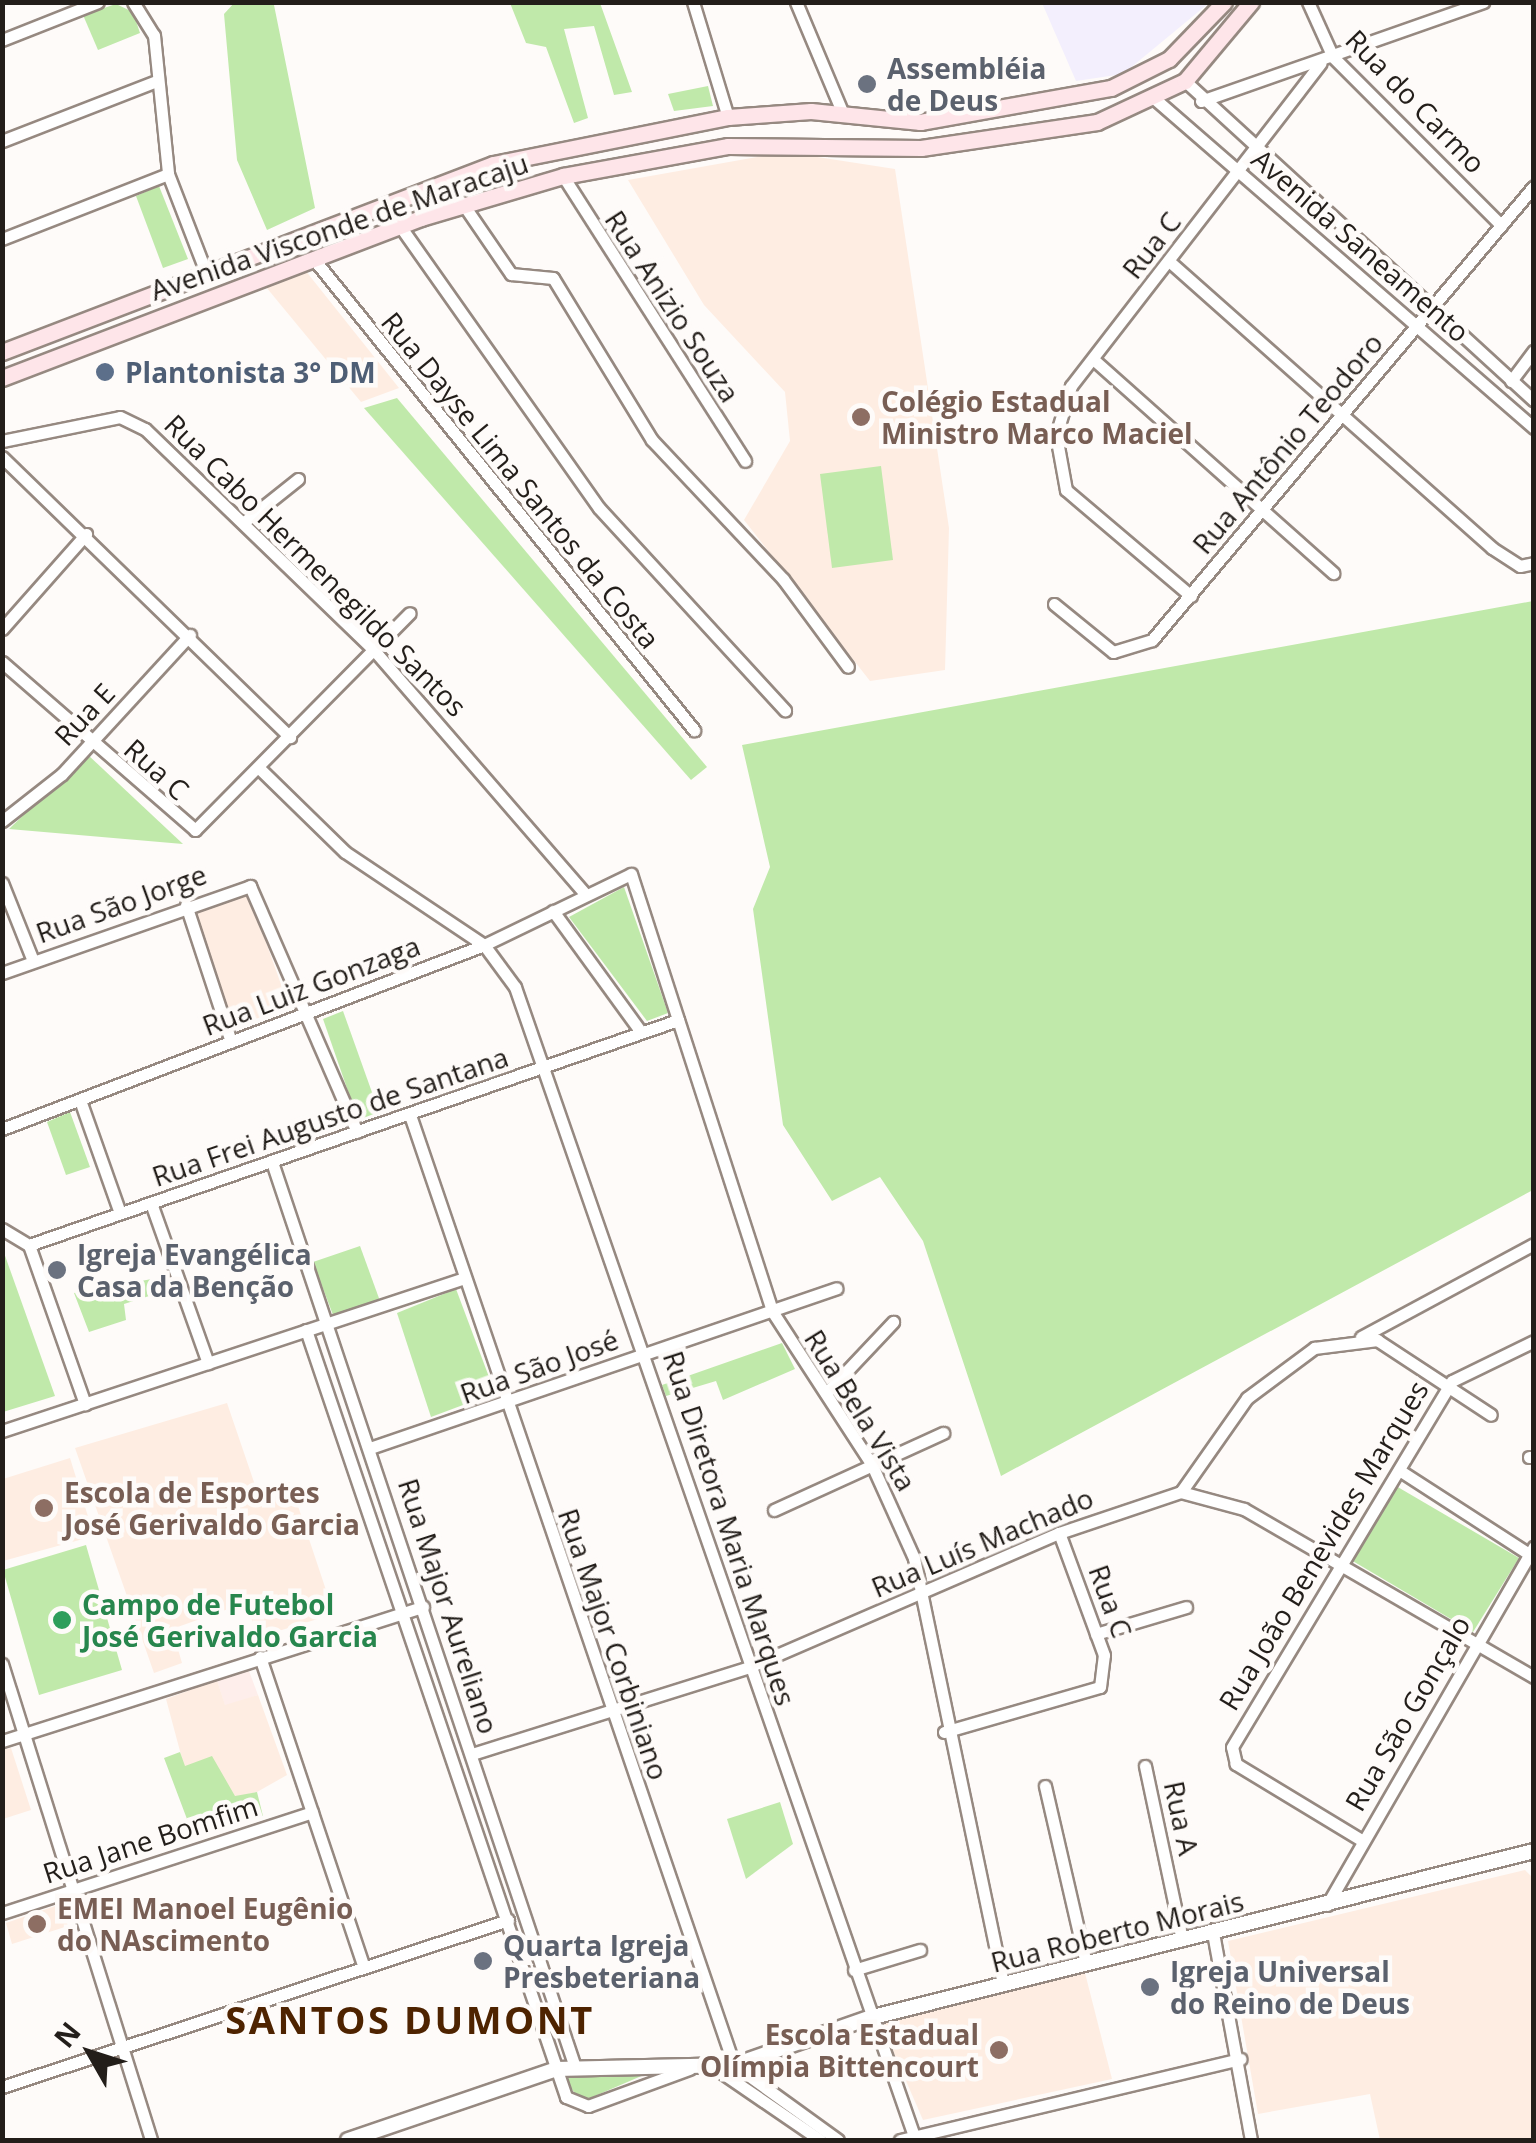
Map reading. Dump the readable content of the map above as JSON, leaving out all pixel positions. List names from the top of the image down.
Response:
{
  "streets": {
    "main road": ["Avenida Visconde de Maracaju"],
    "street": [
      "Rua do Carmo",
      "Rua C",
      "Avenida Saneamento",
      "Rua Anizio Souza",
      "Rua Antônio Teodoro",
      "Rua Dayse Lima Santos da Costa",
      "Rua Cabo Hermenegildo Santos",
      "Rua E",
      "Rua São Jorge",
      "Rua Luiz Gonzaga",
      "Rua Frei Augusto de Santana",
      "Rua São José",
      "Rua Bela Vista",
      "Rua Diretora Maria Marques",
      "Rua Luís Machado",
      "Rua João Benevides Marques",
      "Rua Major Aureliano",
      "Rua Major Corbiniano",
      "Rua São Gonçalo",
      "Rua A",
      "Rua Jane Bomfim",
      "Rua Roberto Morais"
    ]
  },
  "crossings": [
    ["Rua do Carmo", "Rua C"],
    ["Rua do Carmo", "Rua Antônio Teodoro"],
    ["Avenida Visconde de Maracaju", "Avenida Saneamento"],
    ["Avenida Visconde de Maracaju", "Rua Anizio Souza"],
    ["Avenida Visconde de Maracaju", "Rua Dayse Lima Santos da Costa"],
    ["Rua C", "Avenida Saneamento"],
    ["Rua C", "Rua Antônio Teodoro"],
    ["Rua C", "Rua E"],
    ["Rua C", "Rua Bela Vista"],
    ["Rua C", "Rua Diretora Maria Marques"],
    ["Rua C", "Rua Luís Machado"],
    ["Avenida Saneamento", "Rua Antônio Teodoro"],
    ["Rua Cabo Hermenegildo Santos", "Rua Luiz Gonzaga"],
    ["Rua São Jorge", "Rua Luiz Gonzaga"],
    ["Rua Luiz Gonzaga", "Rua Bela Vista"],
    ["Rua Luiz Gonzaga", "Rua Diretora Maria Marques"],
    ["Rua Frei Augusto de Santana", "Rua Bela Vista"],
    ["Rua Frei Augusto de Santana", "Rua Diretora Maria Marques"],
    ["Rua Frei Augusto de Santana", "Rua Major Aureliano"],
    ["Rua Frei Augusto de Santana", "Rua Major Corbiniano"],
    ["Rua São José", "Rua Bela Vista"],
    ["Rua São José", "Rua Diretora Maria Marques"],
    ["Rua São José", "Rua Major Aureliano"],
    ["Rua São José", "Rua Major Corbiniano"],
    ["Rua Bela Vista", "Rua Luís Machado"],
    ["Rua Bela Vista", "Rua Roberto Morais"],
    ["Rua Diretora Maria Marques", "Rua Luís Machado"],
    ["Rua Diretora Maria Marques", "Rua Roberto Morais"],
    ["Rua Luís Machado", "Rua Major Aureliano"],
    ["Rua Luís Machado", "Rua Major Corbiniano"],
    ["Rua João Benevides Marques", "Rua São Gonçalo"],
    ["Rua Major Aureliano", "Rua Roberto Morais"],
    ["Rua Major Corbiniano", "Rua Roberto Morais"],
    ["Rua São Gonçalo", "Rua Roberto Morais"],
    ["Rua A", "Rua Roberto Morais"]
  ],
  "districts": ["SANTOS DUMONT"],
  "places": [
    "Assembléia de Deus",
    "Plantonista 3° DM",
    "Colégio Estadual Ministro Marco Maciel",
    "Igreja Evangélica Casa da Benção",
    "Escola de Esportes José Gerivaldo Garcia",
    "Campo de Futebol José Gerivaldo Garcia",
    "EMEI Manoel Eugênio do NAscimento",
    "Quarta Igreja Presbeteriana",
    "Igreja Universal do Reino de Deus",
    "Escola Estadual Olímpia Bittencourt"
  ],
  "north": "top left"
}
